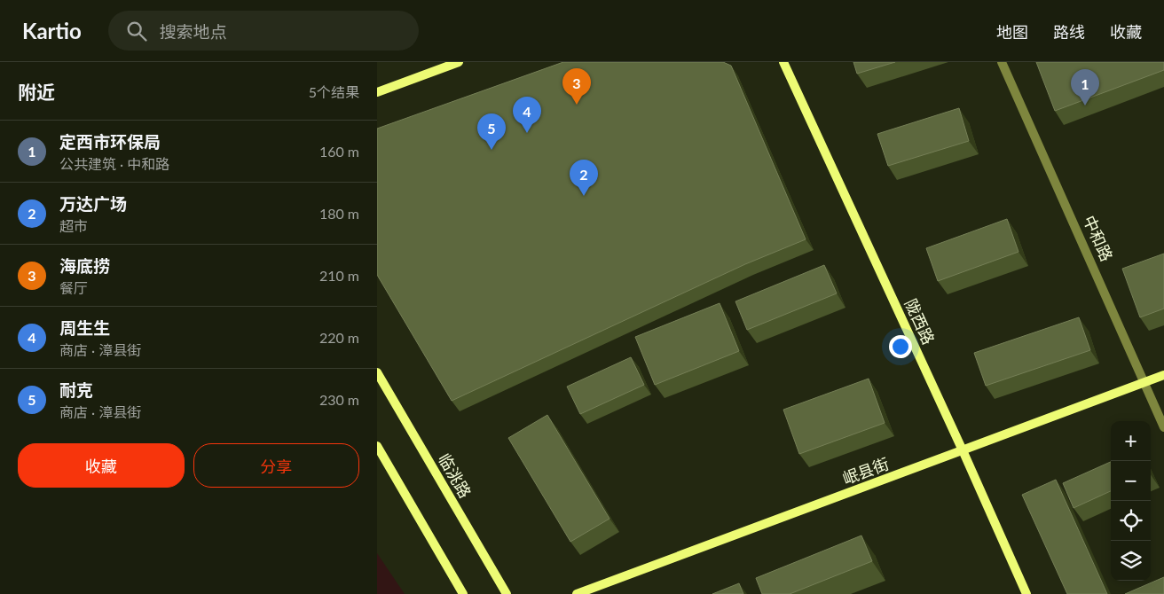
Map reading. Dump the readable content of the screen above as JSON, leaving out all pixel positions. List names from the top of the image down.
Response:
{
  "streets": {
    "street": [
      "中和路",
      "陇西路",
      "岷县街",
      "临洮路"
    ]
  },
  "crossings": [
    ["中和路", "岷县街"],
    ["陇西路", "岷县街"]
  ],
  "page": {
    "header": "Kartio",
    "search": "搜索地点",
    "nav": ["地图", "路线", "收藏"],
    "heading": ["附近", "5个结果"],
    "pins": [
      "3",
      "1",
      "4",
      "5",
      "2"
    ],
    "list": [
      {
        "mark": "1",
        "name": "定西市环保局",
        "note": "公共建筑 · 中和路",
        "value": "160 m"
      },
      {
        "mark": "2",
        "name": "万达广场",
        "note": "超市",
        "value": "180 m"
      },
      {
        "mark": "3",
        "name": "海底捞",
        "note": "餐厅",
        "value": "210 m"
      },
      {
        "mark": "4",
        "name": "周生生",
        "note": "商店 · 漳县街",
        "value": "220 m"
      },
      {
        "mark": "5",
        "name": "耐克",
        "note": "商店 · 漳县街",
        "value": "230 m"
      }
    ],
    "map_buttons": ["+", "−"],
    "buttons": ["收藏", "分享"]
  }
}
